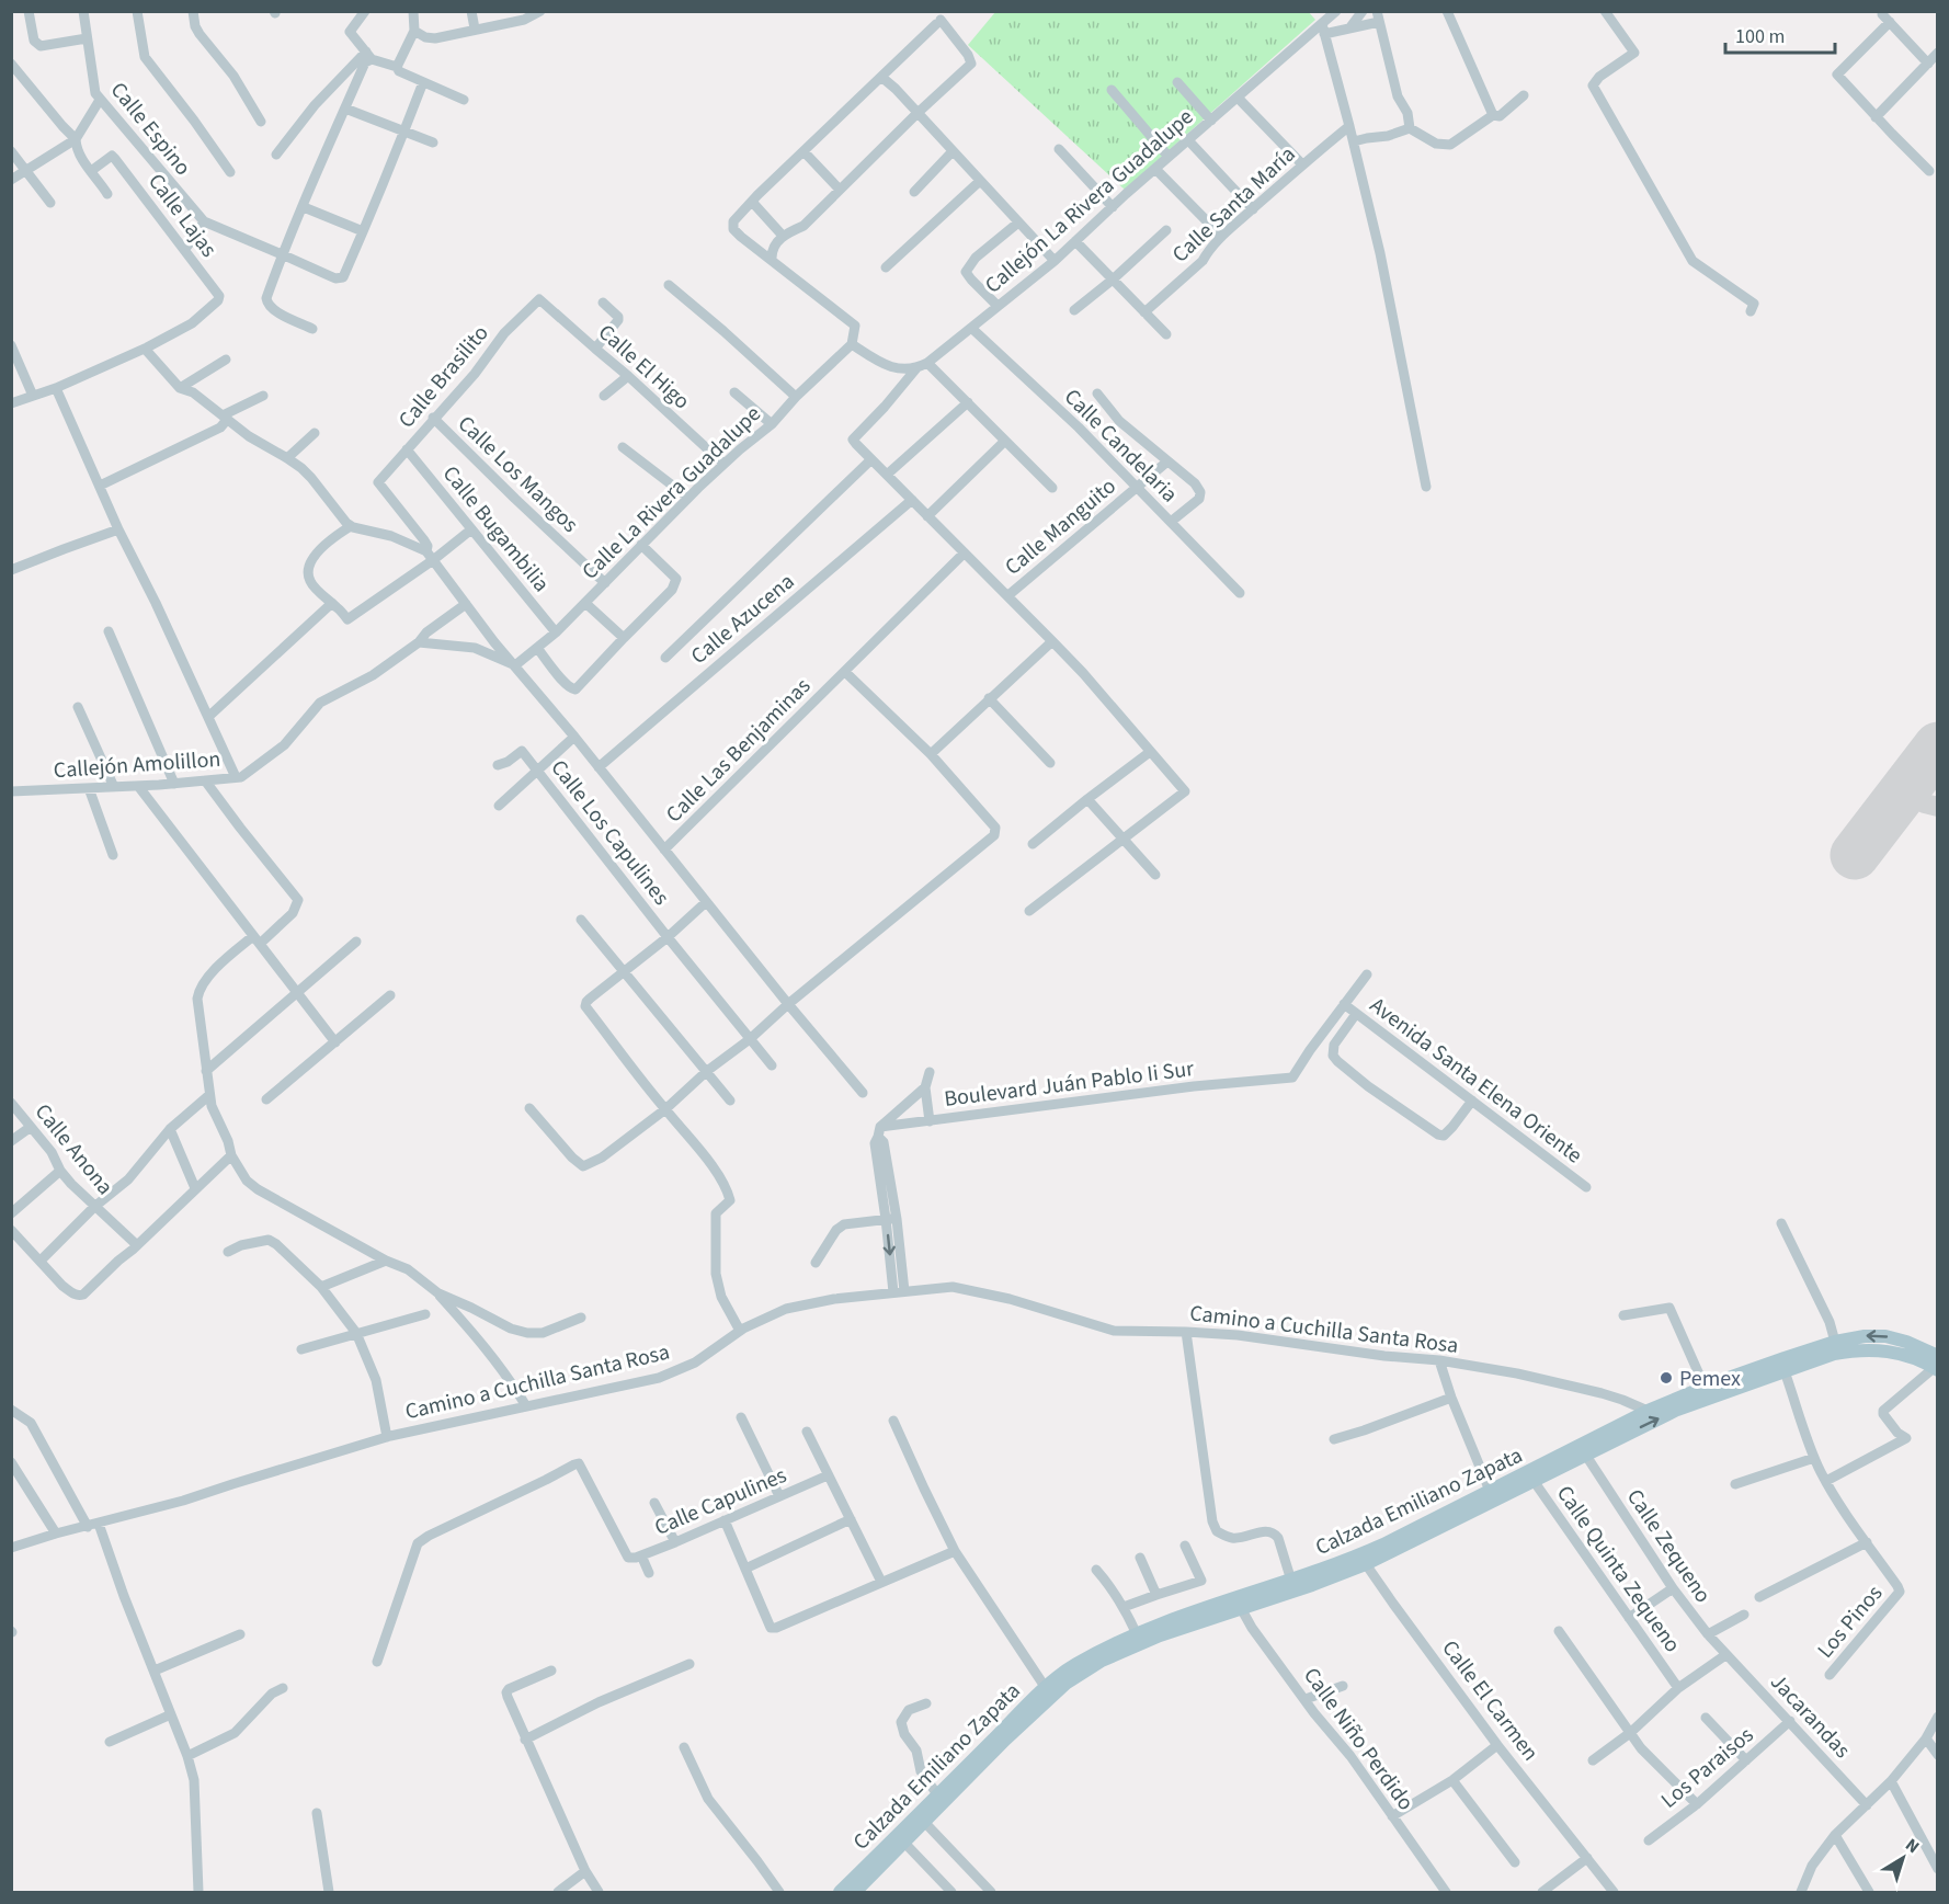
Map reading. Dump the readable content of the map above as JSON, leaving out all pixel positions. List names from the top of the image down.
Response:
{
  "streets": {
    "main road": ["Calzada Emiliano Zapata"],
    "street": [
      "Calle Espino",
      "Callejón La Rivera Guadalupe",
      "Calle Santa María",
      "Calle Lajas",
      "Calle El Higo",
      "Calle Brasilito",
      "Calle Candelaria",
      "Calle Los Mangos",
      "Calle La Rivera Guadalupe",
      "Calle Manguito",
      "Calle Bugambilia",
      "Calle Azucena",
      "Calle Las Benjaminas",
      "Callejón Amolillon",
      "Calle Los Capulines",
      "Avenida Santa Elena Oriente",
      "Boulevard Juán Pablo Ii Sur",
      "Calle Anona",
      "Camino a Cuchilla Santa Rosa",
      "Calle Capulines",
      "Calle Zequeno",
      "Calle Quinta Zequeno",
      "Los Pinos",
      "Calle El Carmen",
      "Jacarandas",
      "Calle Niño Perdido",
      "Los Paraisos"
    ]
  },
  "crossings": [
    ["Callejón La Rivera Guadalupe", "Calle Candelaria"],
    ["Calle El Higo", "Calle Brasilito"],
    ["Calle El Higo", "Calle La Rivera Guadalupe"],
    ["Calle Brasilito", "Calle Los Mangos"],
    ["Calle Brasilito", "Calle Bugambilia"],
    ["Calle Candelaria", "Calle Manguito"],
    ["Calle Los Mangos", "Calle La Rivera Guadalupe"],
    ["Calle La Rivera Guadalupe", "Calle Bugambilia"],
    ["Avenida Santa Elena Oriente", "Boulevard Juán Pablo Ii Sur"],
    ["Camino a Cuchilla Santa Rosa", "Calzada Emiliano Zapata"],
    ["Calzada Emiliano Zapata", "Calle Zequeno"],
    ["Calzada Emiliano Zapata", "Calle Quinta Zequeno"],
    ["Calzada Emiliano Zapata", "Calle El Carmen"],
    ["Calzada Emiliano Zapata", "Calle Niño Perdido"],
    ["Calle Zequeno", "Jacarandas"],
    ["Jacarandas", "Los Paraisos"]
  ],
  "places": ["Pemex"],
  "scale_bar": "100 m",
  "north": "top right"
}
